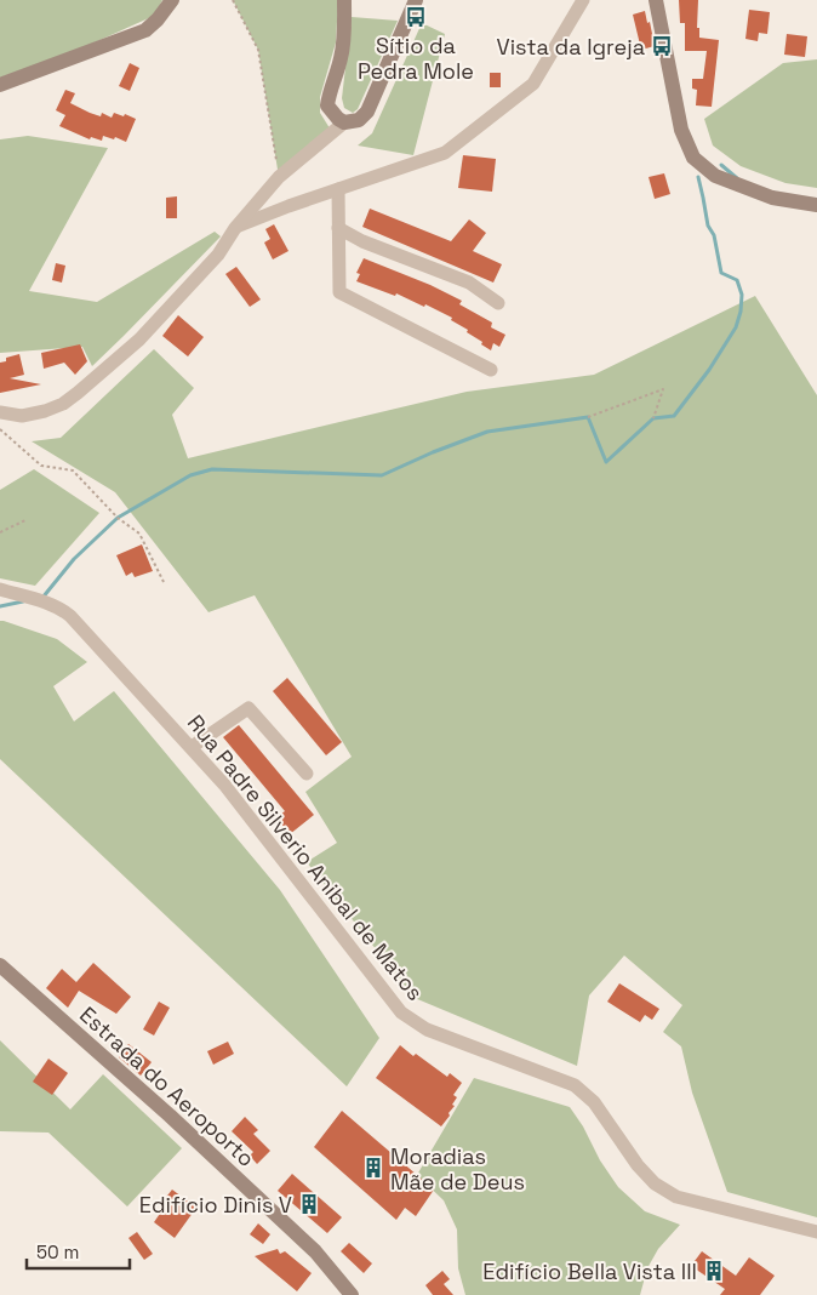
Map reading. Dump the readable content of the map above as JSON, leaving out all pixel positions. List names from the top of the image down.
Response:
{
  "streets": {
    "main road": ["Estrada do Aeroporto"],
    "street": ["Rua Padre Silverio Anibal de Matos"]
  },
  "places": {
    "bus stop": ["Sítio da Pedra Mole", "Vista da Igreja"],
    "building": ["Moradias Mãe de Deus", "Edifício Dinis V", "Edifício Bella Vista III"]
  },
  "scale_bar": "50 m"
}
